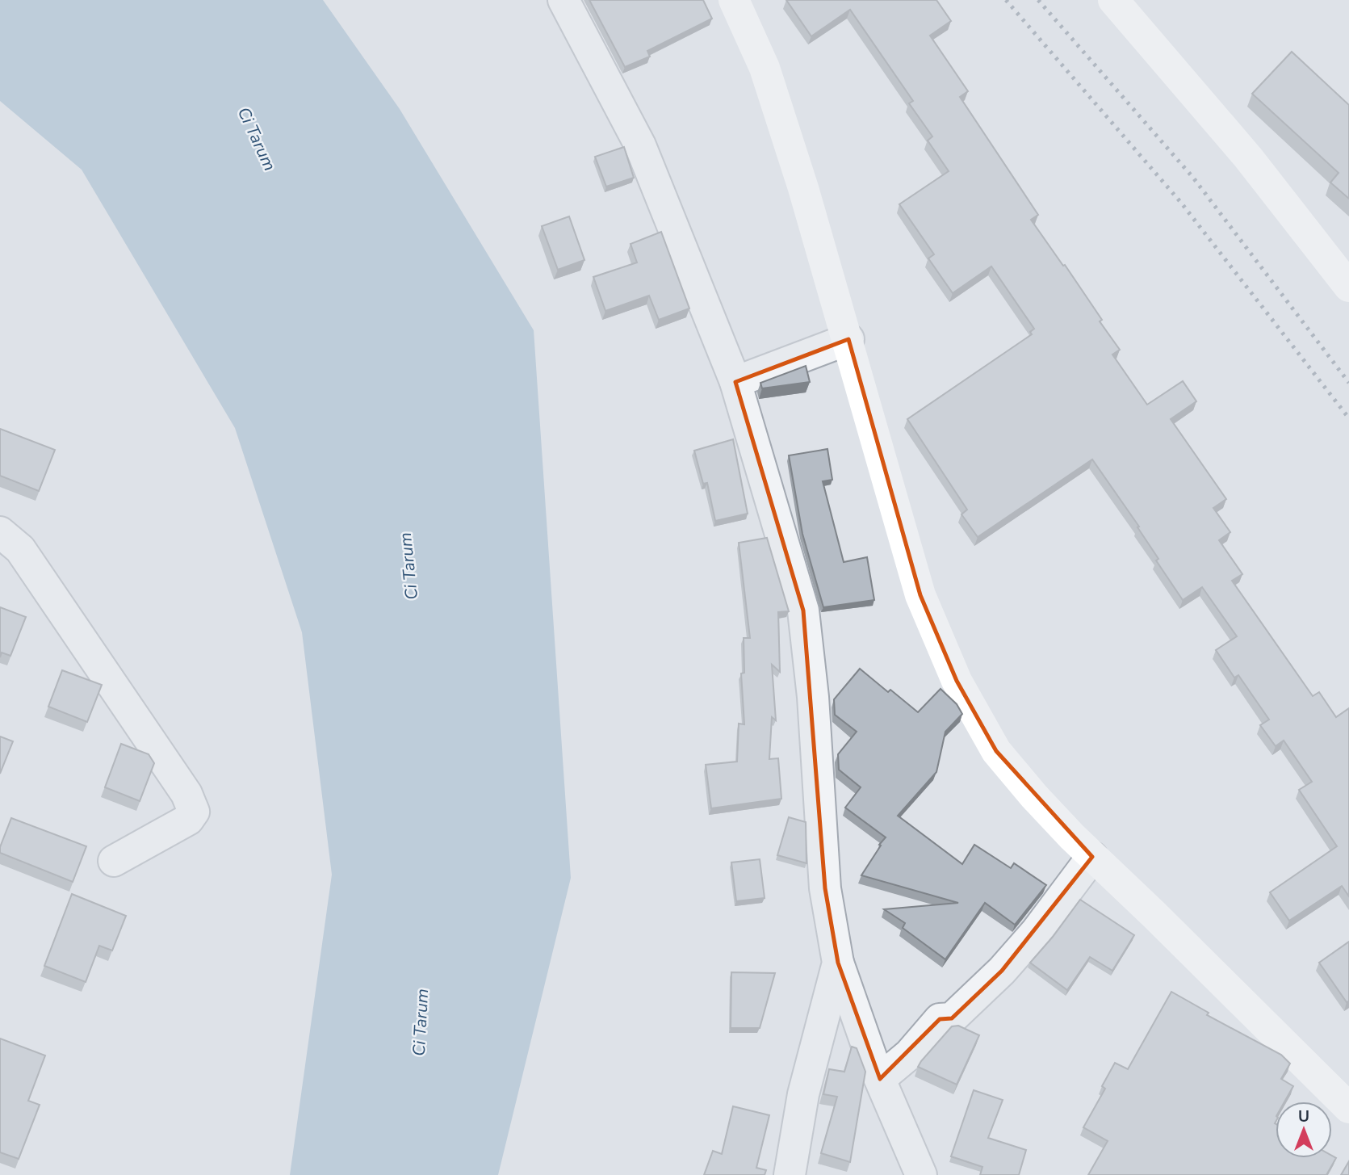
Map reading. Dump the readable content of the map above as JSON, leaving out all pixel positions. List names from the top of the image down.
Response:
{
  "water": ["Ci Tarum"],
  "north": "top"
}
